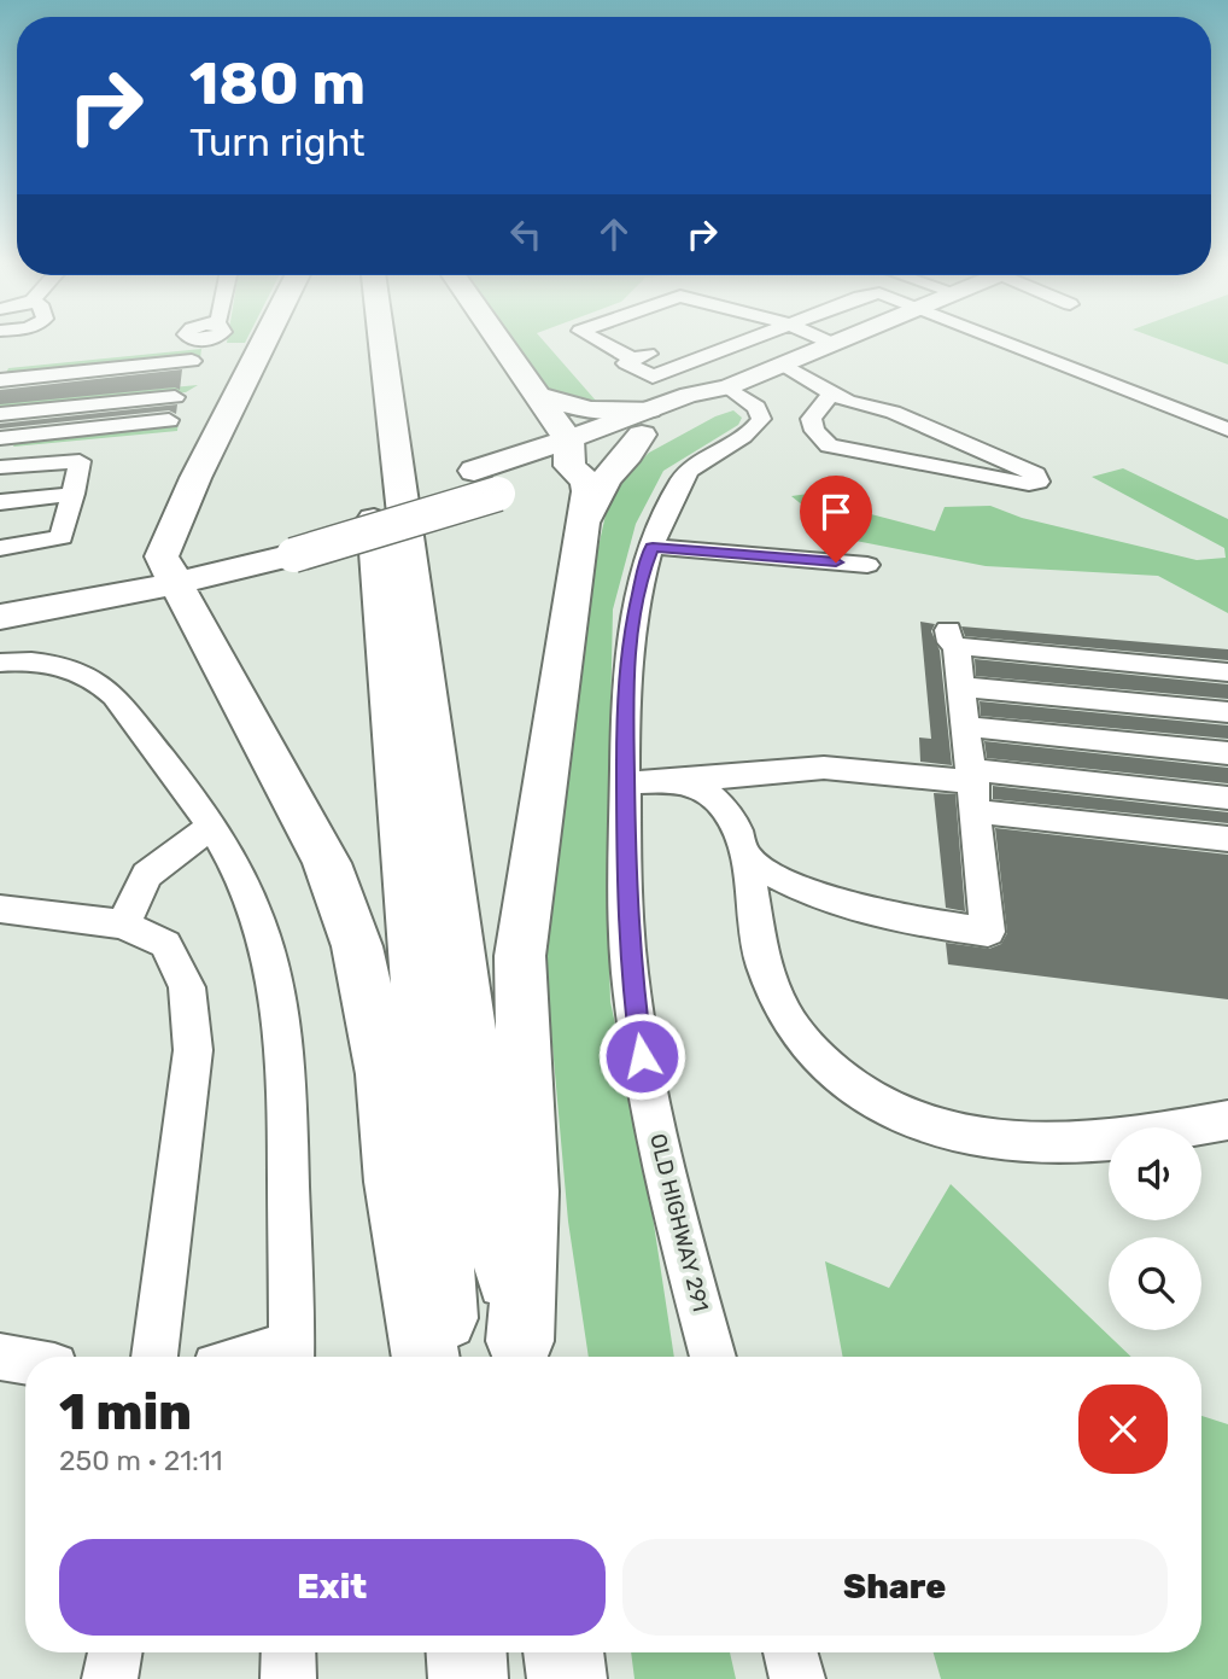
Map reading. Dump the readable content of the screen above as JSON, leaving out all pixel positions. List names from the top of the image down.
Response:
{
  "streets": {
    "street": ["OLD HIGHWAY 291"]
  },
  "page": {
    "turn": ["180 m", "Turn right"],
    "heading": ["1 min", "250 m · 21:11"],
    "buttons": ["Exit", "Share"]
  }
}
